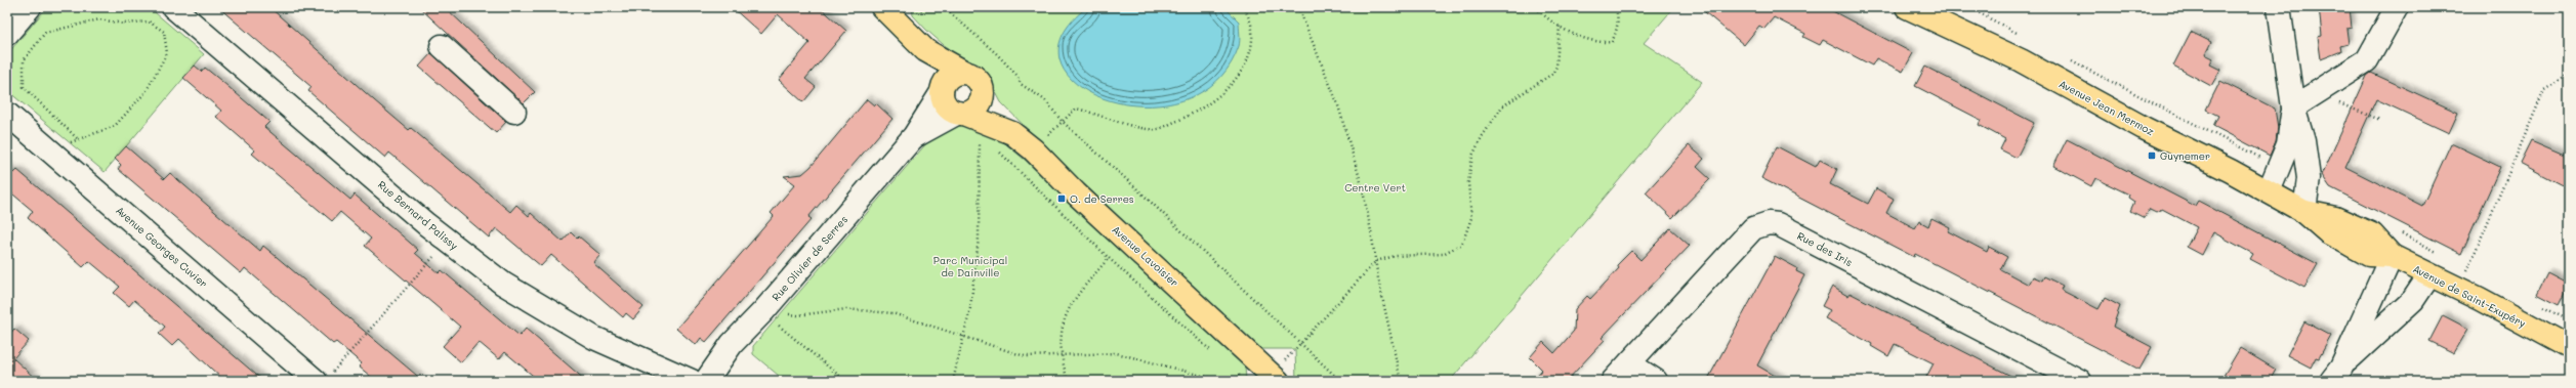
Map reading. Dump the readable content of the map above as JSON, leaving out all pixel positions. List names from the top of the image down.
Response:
{
  "streets": {
    "main road": ["Avenue Jean Mermoz", "Avenue Lavoisier", "Avenue de Saint-Exupéry"],
    "street": [
      "Rue Bernard Palissy",
      "Avenue Georges Cuvier",
      "Rue des Iris",
      "Rue Olivier de Serres"
    ]
  },
  "crossings": [
    ["Avenue Jean Mermoz", "Avenue de Saint-Exupéry"],
    ["Avenue Lavoisier", "Rue Olivier de Serres"]
  ],
  "parks": ["Centre Vert", "Parc Municipal de Dainville"],
  "places": {
    "transit": ["Guynemer", "O. de Serres"]
  }
}
